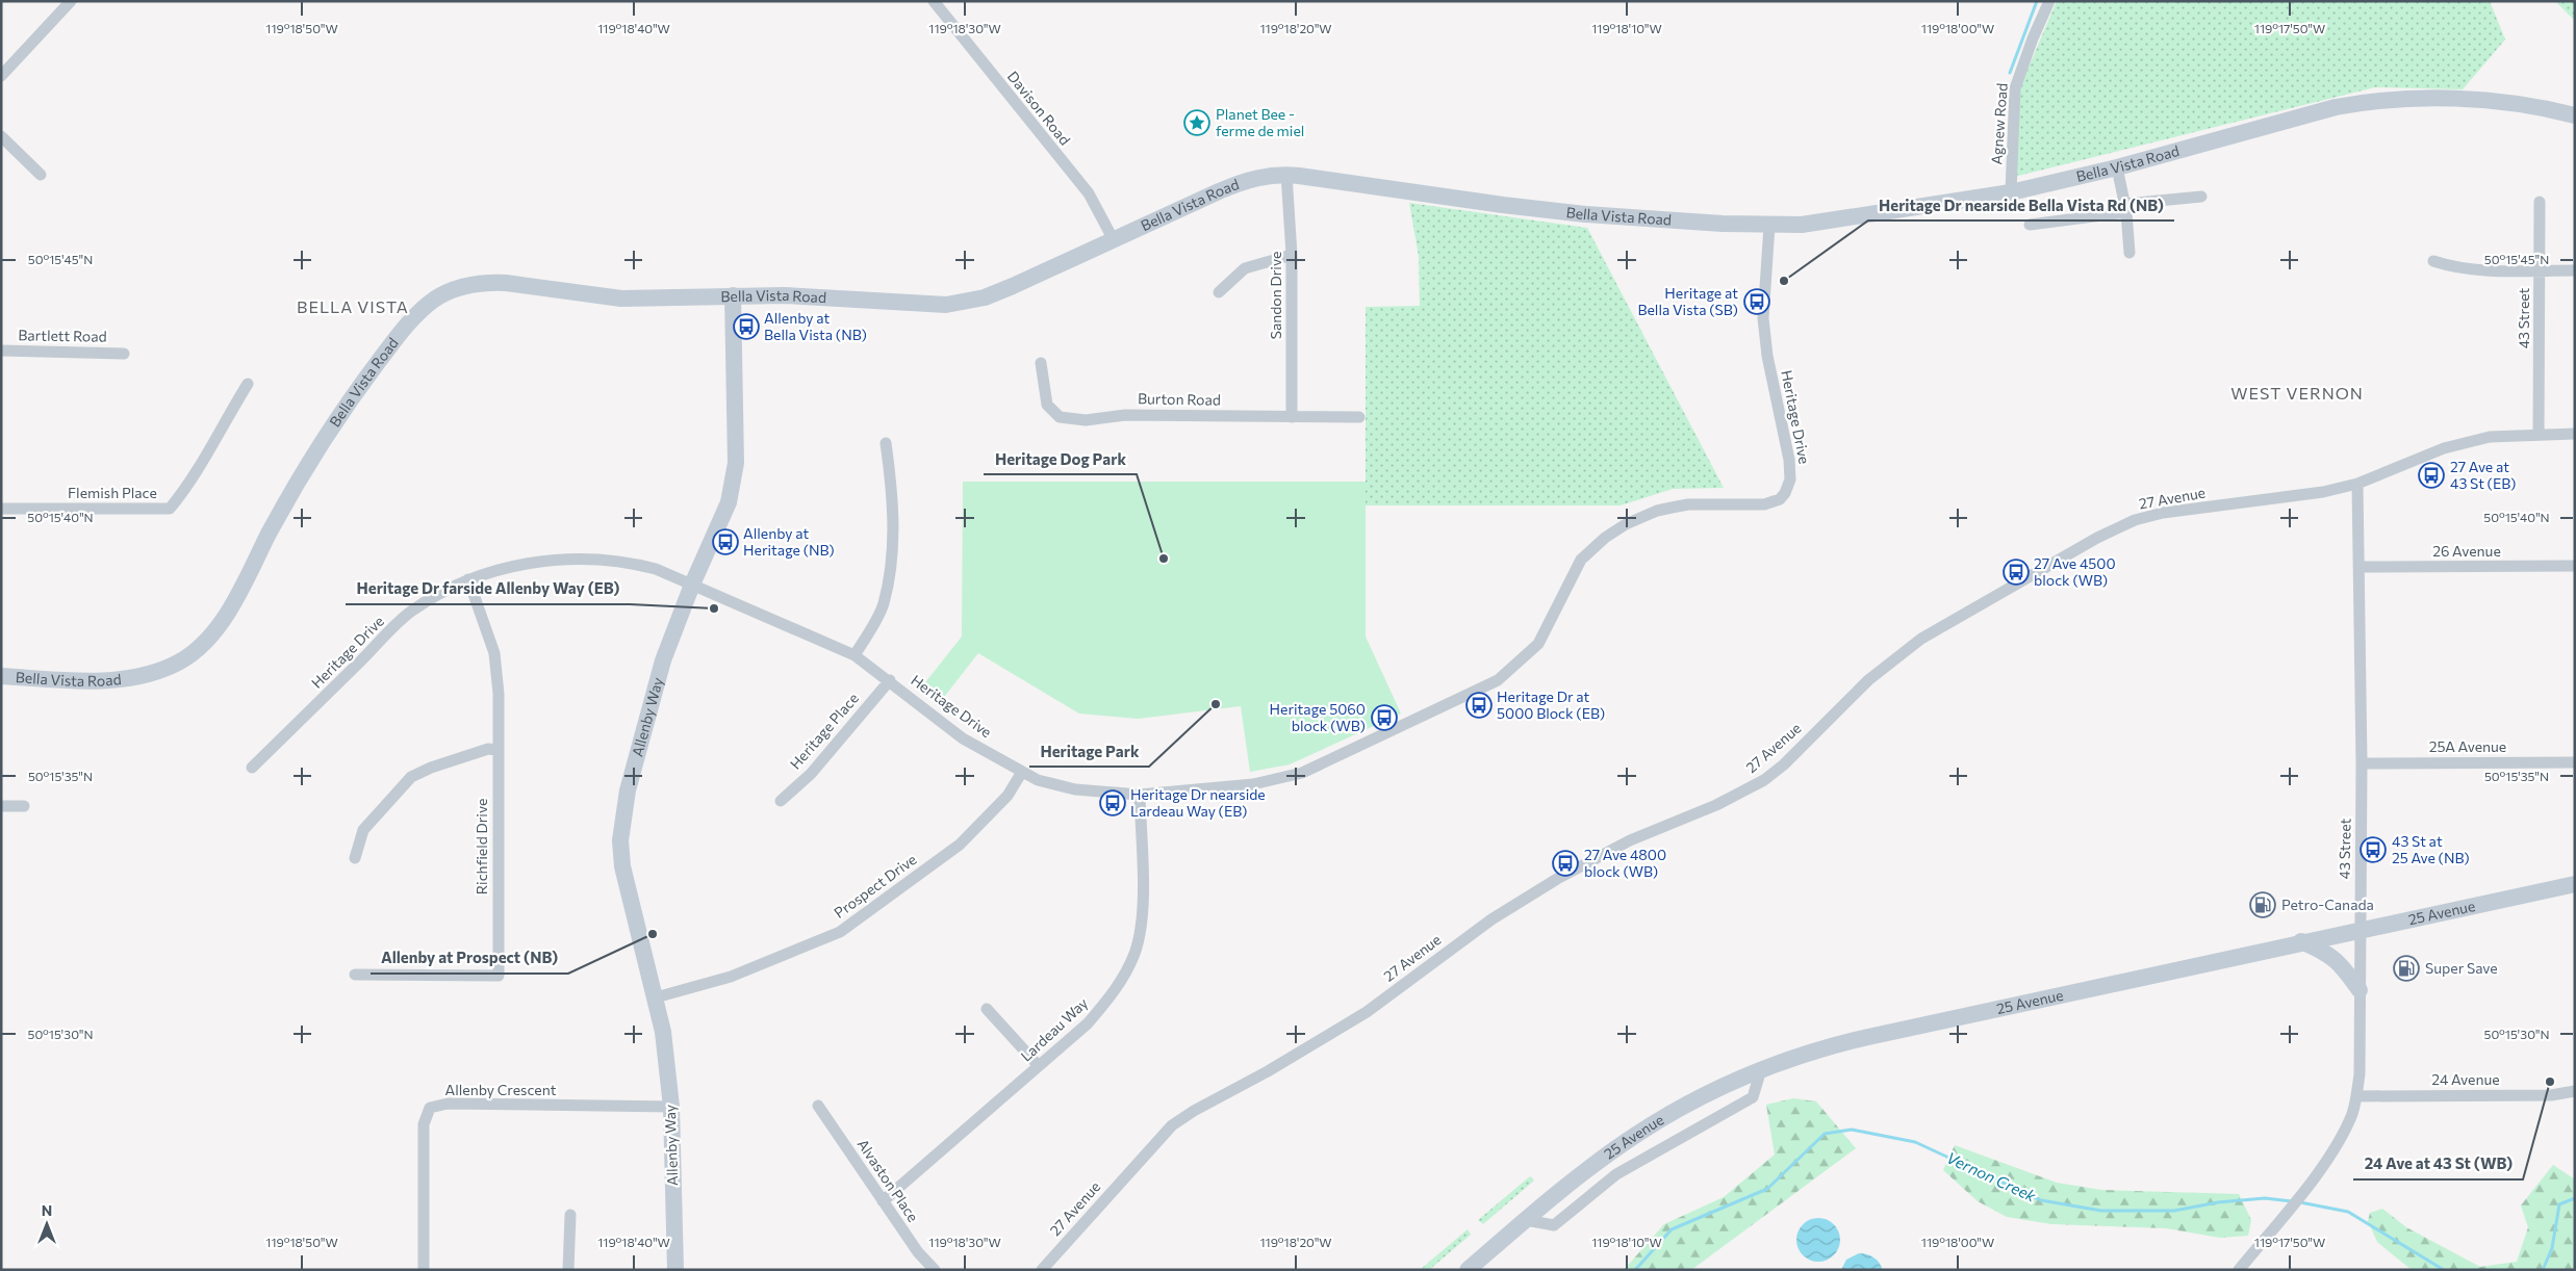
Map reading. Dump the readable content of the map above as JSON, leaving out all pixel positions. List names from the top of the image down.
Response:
{
  "streets": {
    "street": [
      "Davison Road",
      "Agnew Road",
      "Bella Vista Road",
      "Sandon Drive",
      "43 Street",
      "Bartlett Road",
      "Burton Road",
      "Heritage Drive",
      "Flemish Place",
      "27 Avenue",
      "26 Avenue",
      "Allenby Way",
      "Heritage Place",
      "25A Avenue",
      "Richfield Drive",
      "Prospect Drive",
      "25 Avenue",
      "Lardeau Way",
      "24 Avenue",
      "Allenby Crescent",
      "Alvaston Place"
    ]
  },
  "crossings": [
    ["Davison Road", "Bella Vista Road"],
    ["Agnew Road", "Bella Vista Road"],
    ["Bella Vista Road", "Sandon Drive"],
    ["Bella Vista Road", "Heritage Drive"],
    ["Bella Vista Road", "Allenby Way"],
    ["Sandon Drive", "Burton Road"],
    ["43 Street", "27 Avenue"],
    ["43 Street", "26 Avenue"],
    ["43 Street", "25A Avenue"],
    ["43 Street", "25 Avenue"],
    ["43 Street", "24 Avenue"],
    ["Heritage Drive", "Allenby Way"],
    ["Heritage Drive", "Heritage Place"],
    ["Heritage Drive", "Richfield Drive"],
    ["Heritage Drive", "Prospect Drive"],
    ["Heritage Drive", "Lardeau Way"],
    ["Allenby Way", "Prospect Drive"],
    ["Allenby Way", "Allenby Crescent"],
    ["Lardeau Way", "Alvaston Place"]
  ],
  "districts": ["BELLA VISTA", "WEST VERNON"],
  "water": ["Vernon Creek"],
  "places": {
    "place": ["Planet Bee - ferme de miel"],
    "other": [
      "Heritage Dr nearside Bella Vista Rd (NB)",
      "Heritage Dog Park",
      "Heritage Dr farside Allenby Way (EB)",
      "Heritage Park",
      "Allenby at Prospect (NB)",
      "24 Ave at 43 St (WB)"
    ],
    "bus stop": [
      "Heritage at Bella Vista (SB)",
      "Allenby at Bella Vista (NB)",
      "27 Ave at 43 St (EB)",
      "Allenby at Heritage (NB)",
      "27 Ave 4500 block (WB)",
      "Heritage Dr at 5000 Block (EB)",
      "Heritage 5060 block (WB)",
      "Heritage Dr nearside Lardeau Way (EB)",
      "43 St at 25 Ave (NB)",
      "27 Ave 4800 block (WB)"
    ],
    "fuel station": ["Petro-Canada", "Super Save"]
  },
  "north": "top",
  "coordinates": [
    "119°18'50\"W",
    "119°18'40\"W",
    "119°18'30\"W",
    "119°18'20\"W",
    "119°18'10\"W",
    "119°18'00\"W",
    "119°17'50\"W",
    "50°15'45\"N",
    "50°15'40\"N",
    "50°15'35\"N",
    "50°15'30\"N"
  ]
}
